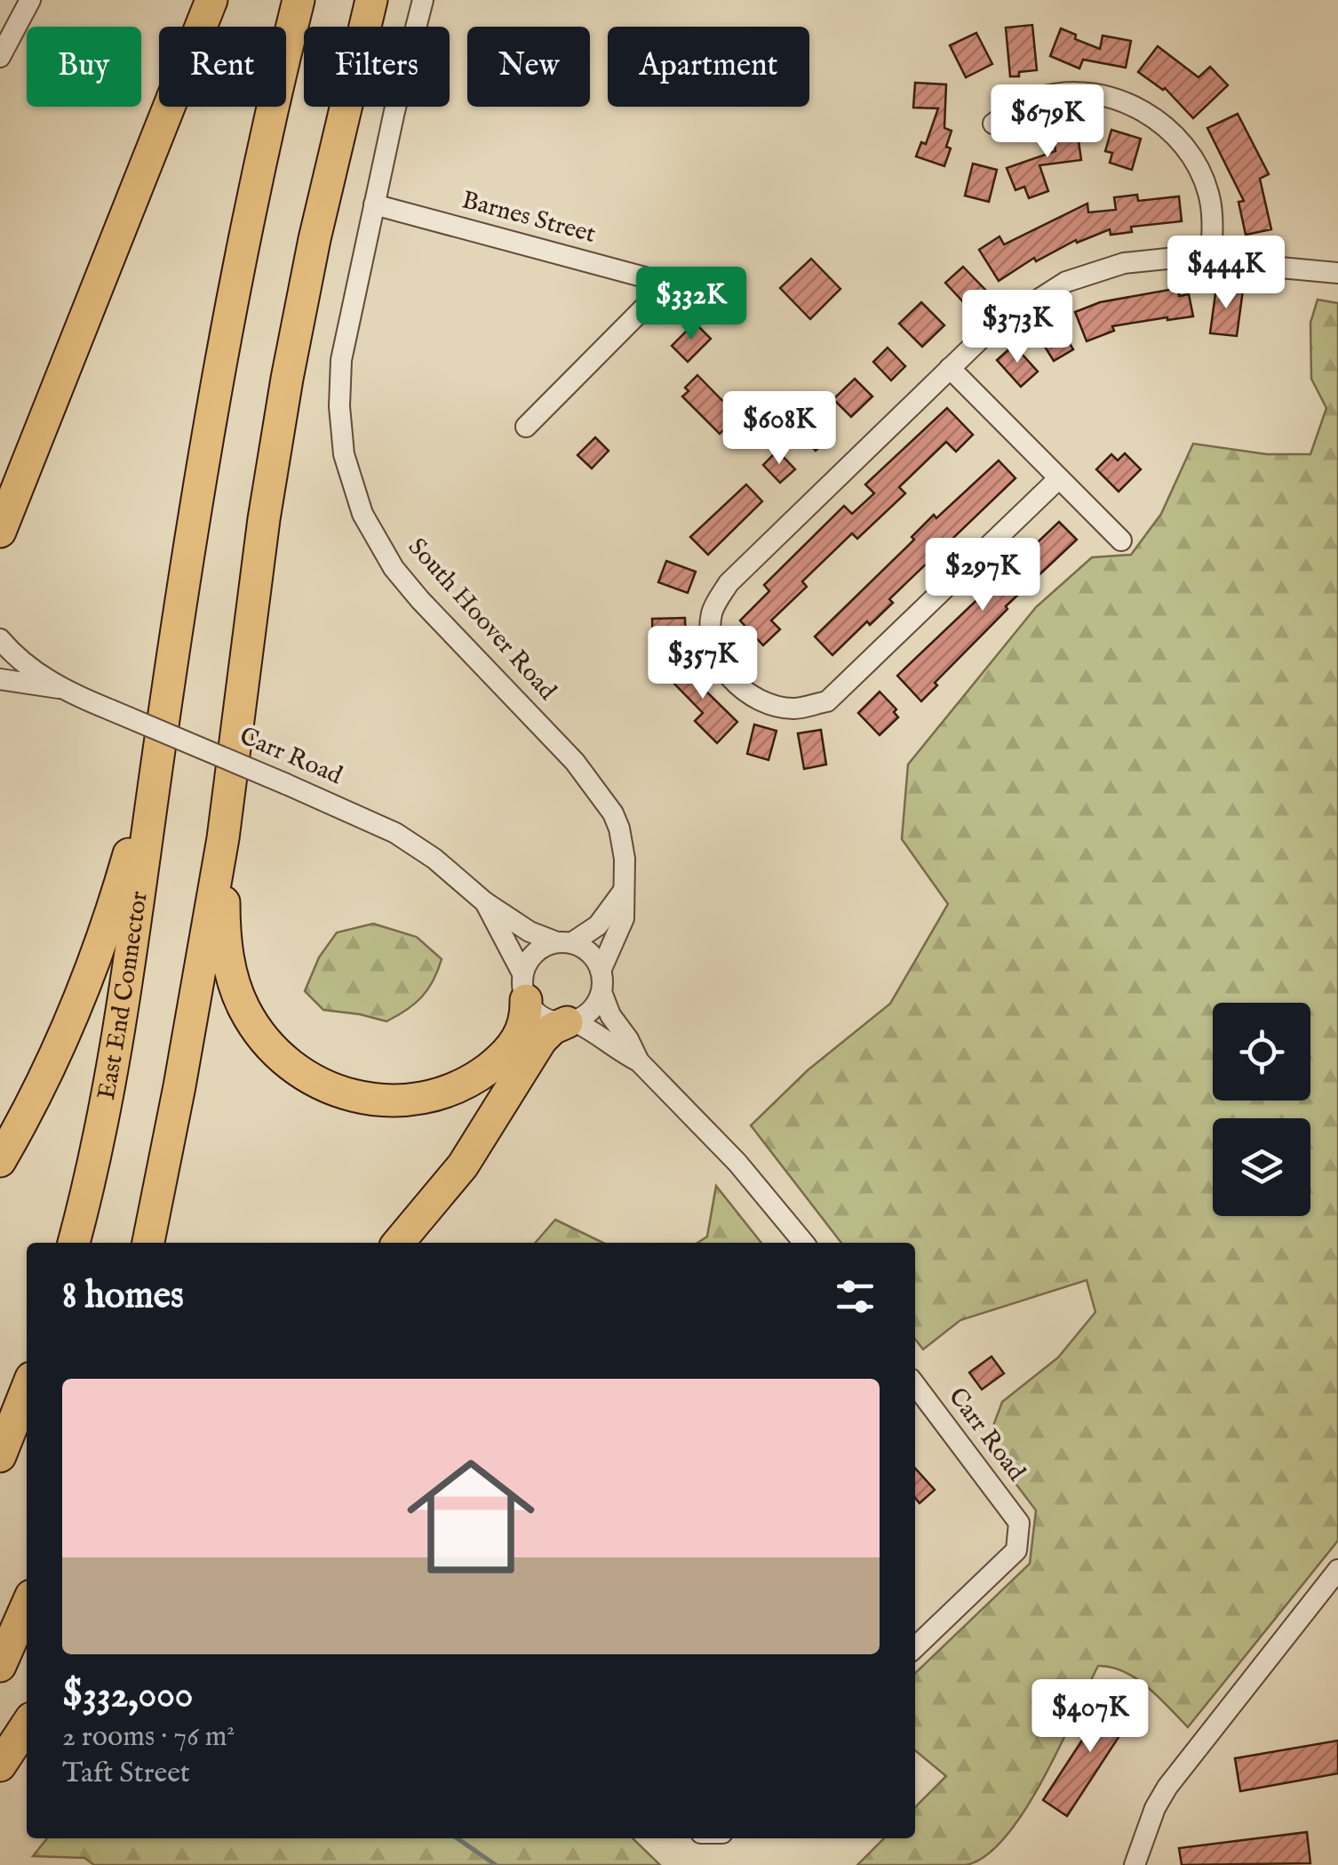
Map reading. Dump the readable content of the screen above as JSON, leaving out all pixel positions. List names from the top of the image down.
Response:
{
  "streets": {
    "highway": ["East End Connector"],
    "street": ["Barnes Street", "South Hoover Road", "Carr Road"]
  },
  "crossings": [
    ["Barnes Street", "South Hoover Road"],
    ["South Hoover Road", "Carr Road"]
  ],
  "page": {
    "chip": [
      "Buy",
      "Rent",
      "Filters",
      "New",
      "Apartment"
    ],
    "price": [
      "$679K",
      "$444K",
      "$332K",
      "$373K",
      "$608K",
      "$297K",
      "$357K",
      "$407K"
    ],
    "heading": "8 homes",
    "list": [
      {
        "name": "$332,000",
        "note": "2 rooms · 76 m² · Taft Street"
      }
    ]
  }
}
